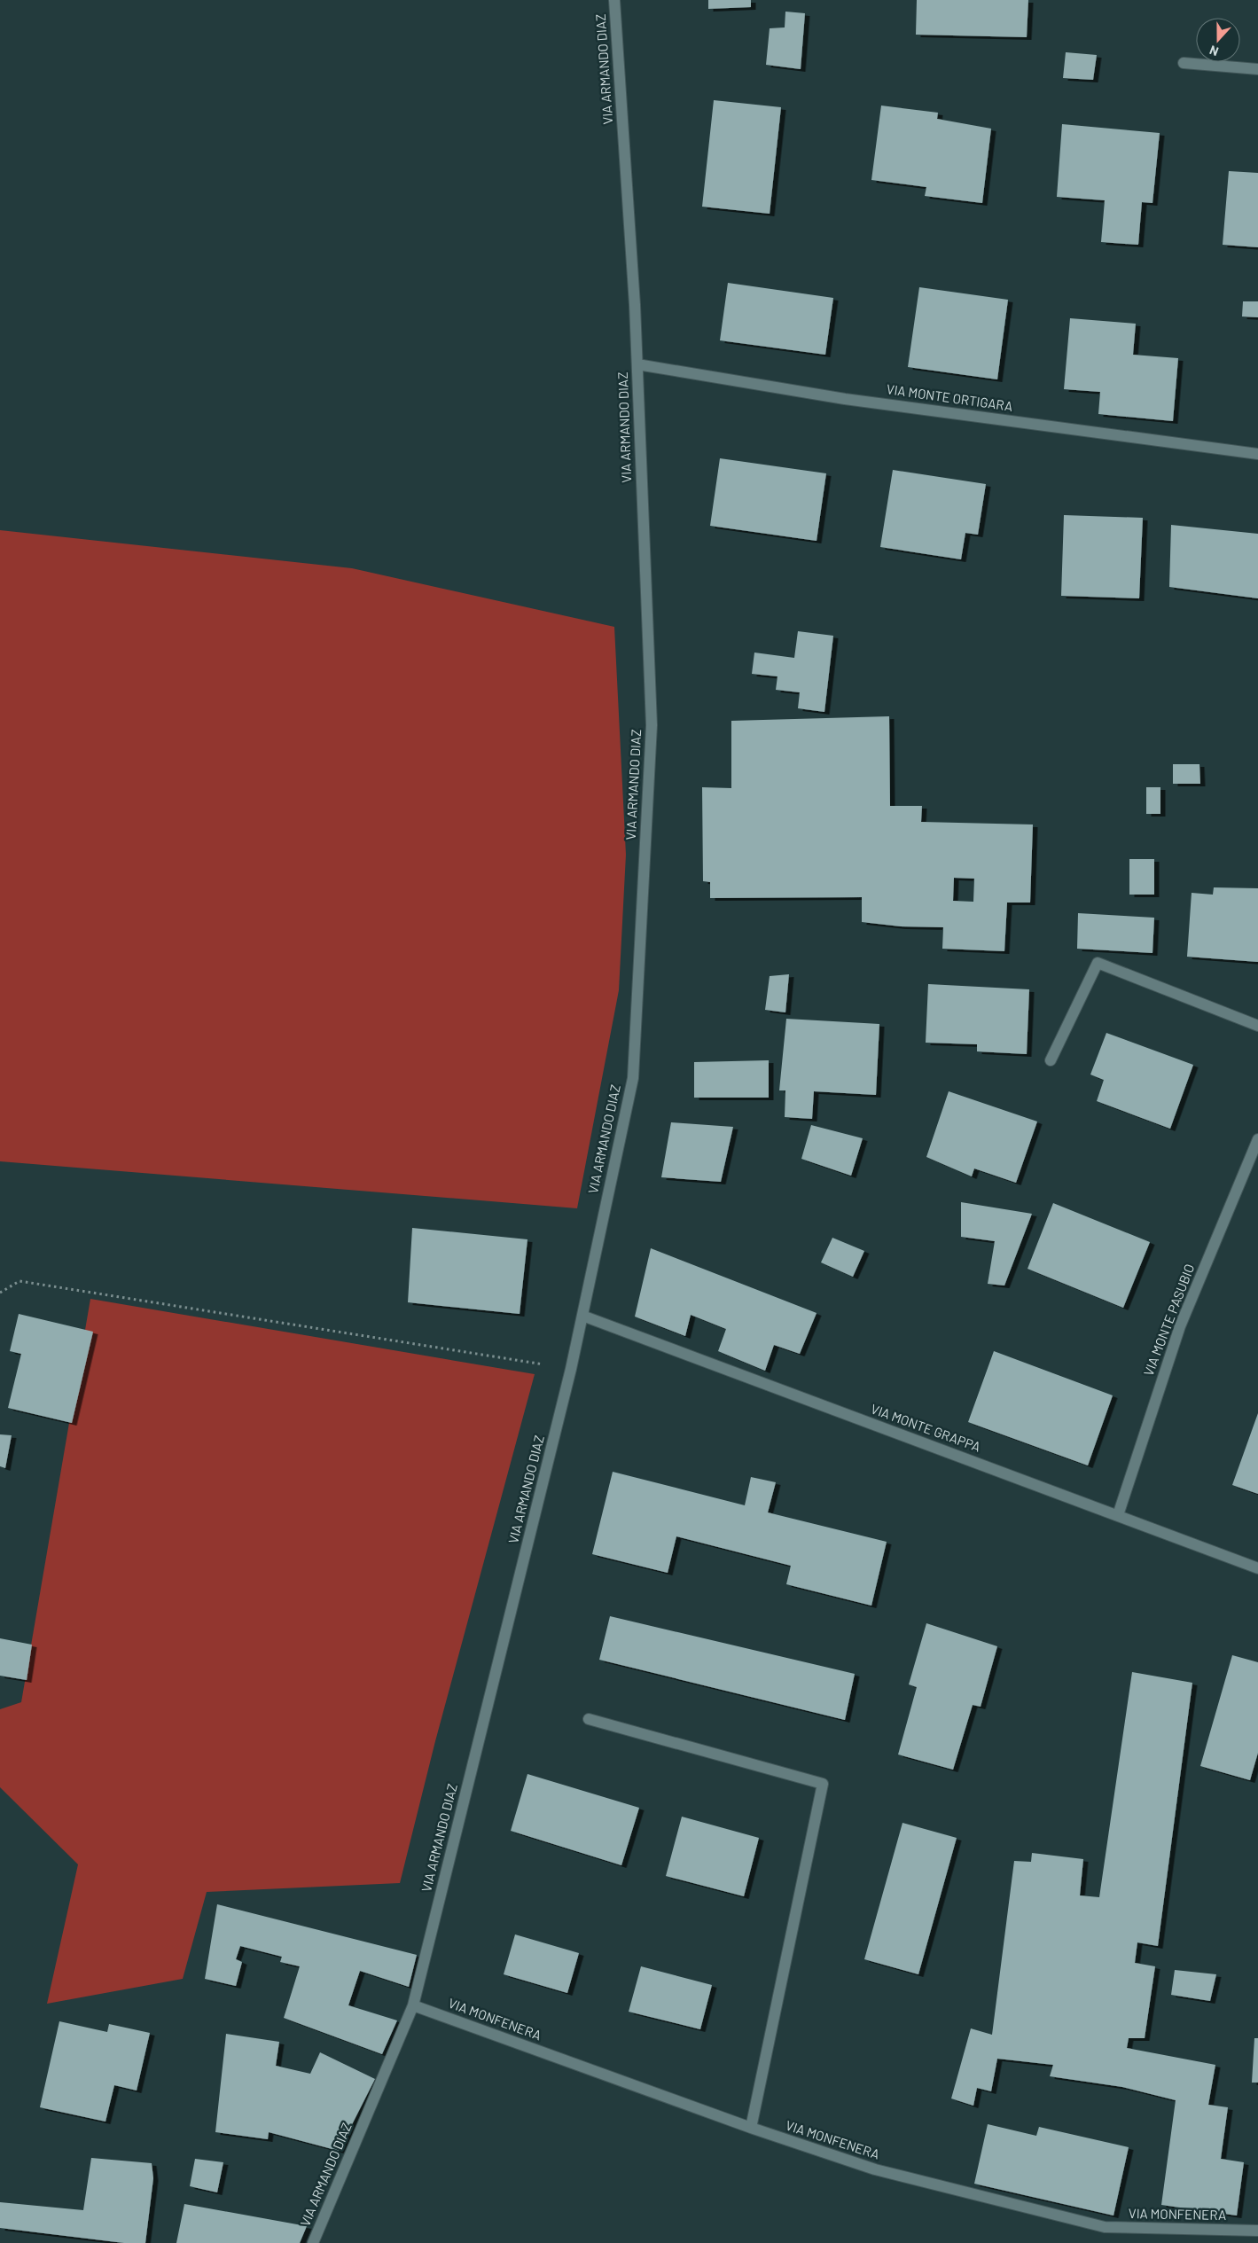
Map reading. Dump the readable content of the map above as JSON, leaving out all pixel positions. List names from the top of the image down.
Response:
{
  "streets": {
    "street": [
      "VIA ARMANDO DIAZ",
      "VIA MONTE ORTIGARA",
      "VIA MONTE PASUBIO",
      "VIA MONTE GRAPPA",
      "VIA MONFENERA"
    ]
  },
  "crossings": [
    ["VIA ARMANDO DIAZ", "VIA MONTE ORTIGARA"],
    ["VIA ARMANDO DIAZ", "VIA MONTE GRAPPA"],
    ["VIA ARMANDO DIAZ", "VIA MONFENERA"],
    ["VIA MONTE PASUBIO", "VIA MONTE GRAPPA"]
  ],
  "north": "bottom"
}
